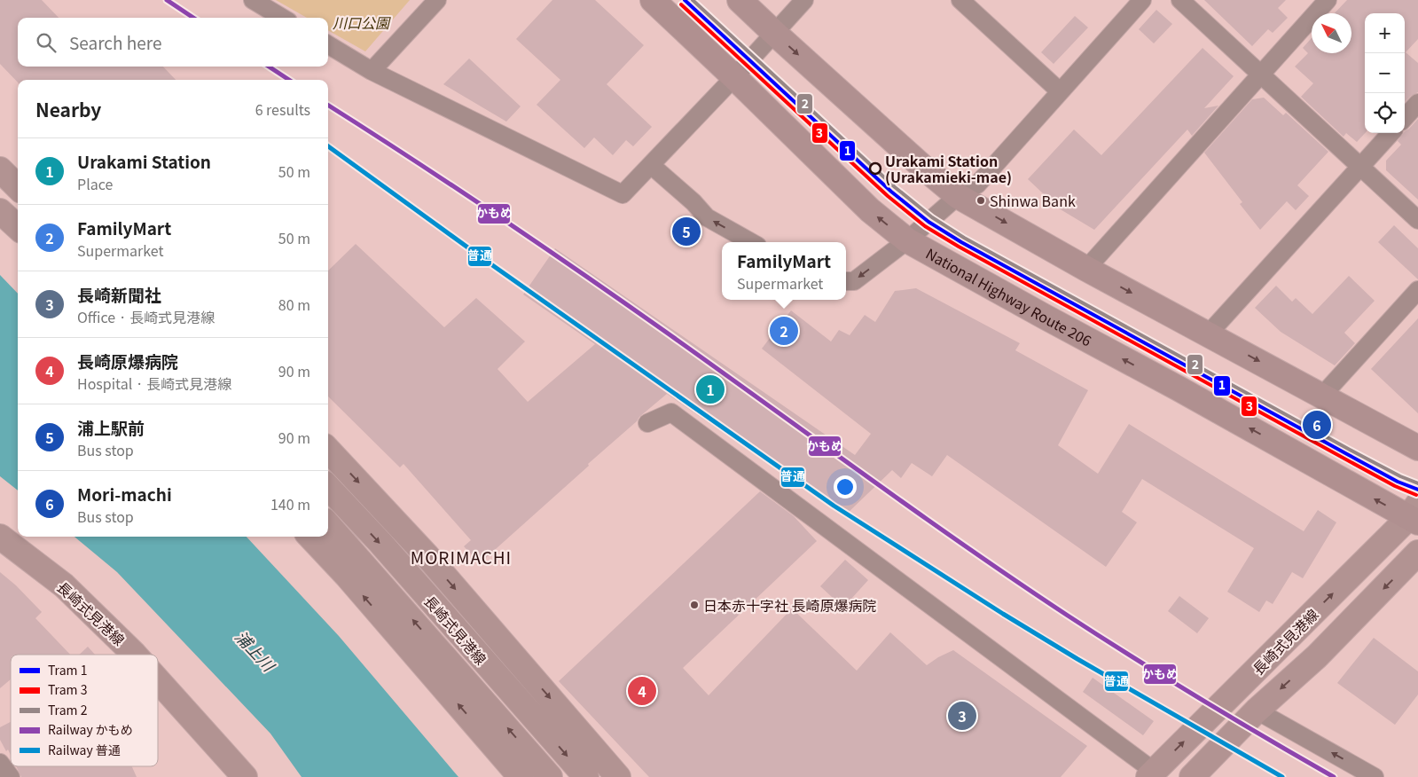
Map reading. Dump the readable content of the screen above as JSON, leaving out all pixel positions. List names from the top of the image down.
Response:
{
  "streets": {
    "highway": ["National Highway Route 206"],
    "main road": ["長崎式見港線"]
  },
  "crossings": [
    ["National Highway Route 206", "長崎式見港線"]
  ],
  "districts": ["MORIMACHI"],
  "water": ["浦上川"],
  "parks": ["川口公園"],
  "places": ["Urakami Station (Urakamieki-mae)", "Shinwa Bank", "日本赤十字社 長崎原爆病院"],
  "lines": [
    "tram line 1",
    "tram line 2",
    "rail line かもめ",
    "tram line 3",
    "rail line 普通"
  ],
  "legend": [
    "Tram 1",
    "Tram 3",
    "Tram 2",
    "Railway かもめ",
    "Railway 普通"
  ],
  "north": "top left",
  "page": {
    "map_buttons": ["+", "−"],
    "search": "Search here",
    "heading": ["Nearby", "6 results"],
    "list": [
      {
        "mark": "1",
        "name": "Urakami Station",
        "note": "Place",
        "value": "50 m"
      },
      {
        "mark": "2",
        "name": "FamilyMart",
        "note": "Supermarket",
        "value": "50 m"
      },
      {
        "mark": "3",
        "name": "長崎新聞社",
        "note": "Office · 長崎式見港線",
        "value": "80 m"
      },
      {
        "mark": "4",
        "name": "長崎原爆病院",
        "note": "Hospital · 長崎式見港線",
        "value": "90 m"
      },
      {
        "mark": "5",
        "name": "浦上駅前",
        "note": "Bus stop",
        "value": "90 m"
      },
      {
        "mark": "6",
        "name": "Mori-machi",
        "note": "Bus stop",
        "value": "140 m"
      }
    ],
    "pins": [
      "5",
      "2",
      "1",
      "6",
      "4",
      "3"
    ],
    "popup": ["FamilyMart", "Supermarket"]
  }
}
